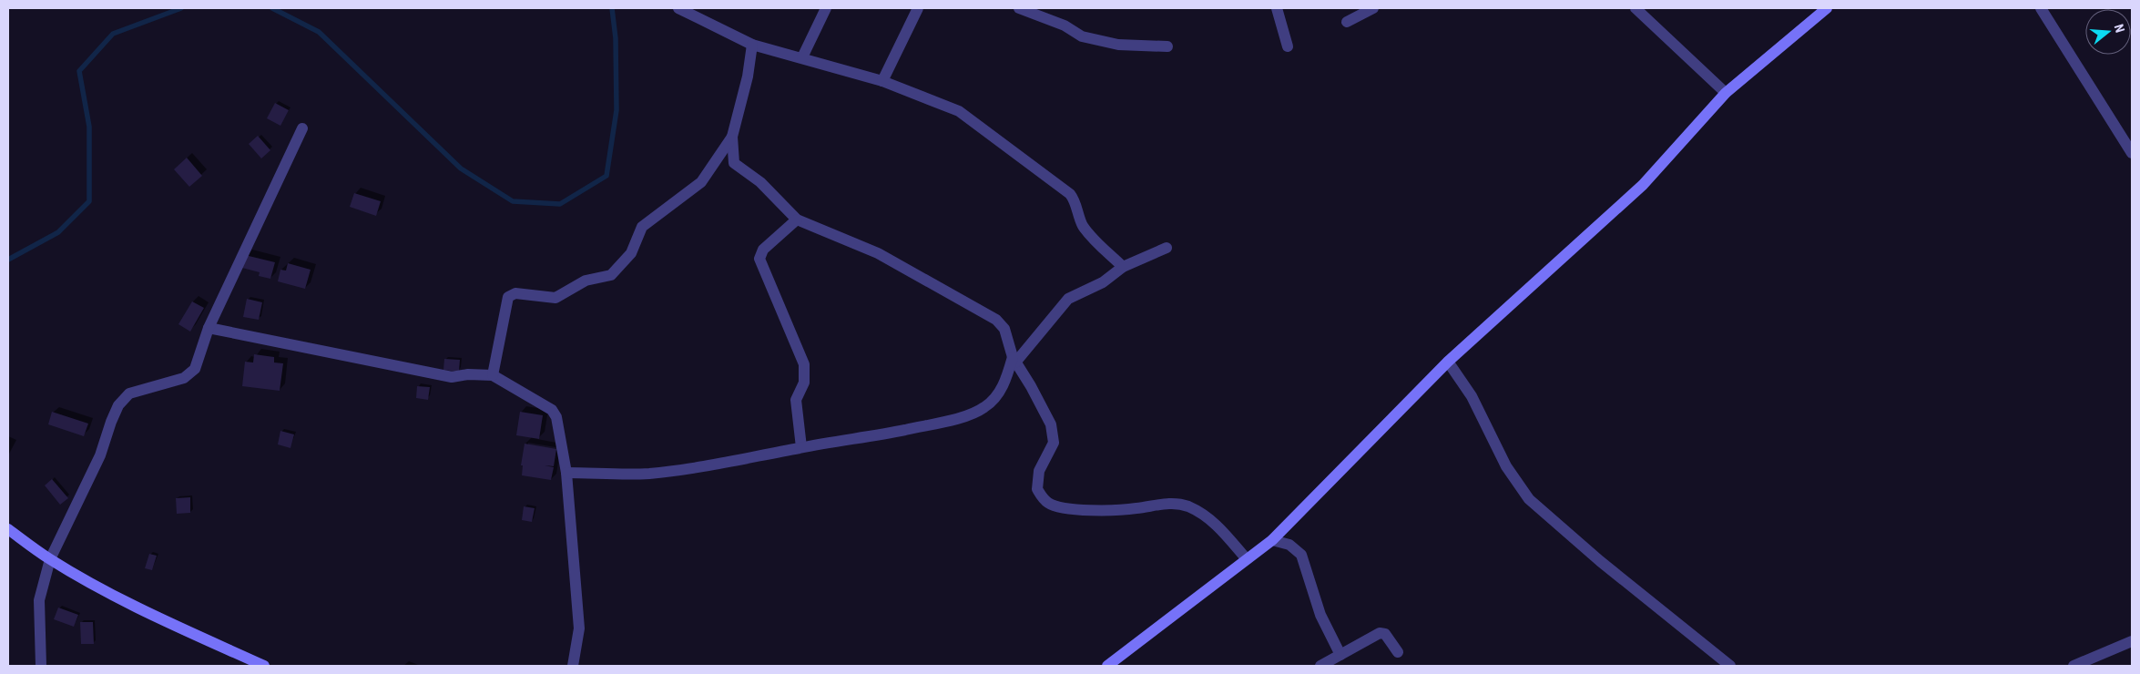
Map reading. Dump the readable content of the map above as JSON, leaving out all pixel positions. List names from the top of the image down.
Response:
{
  "north": "right"
}
